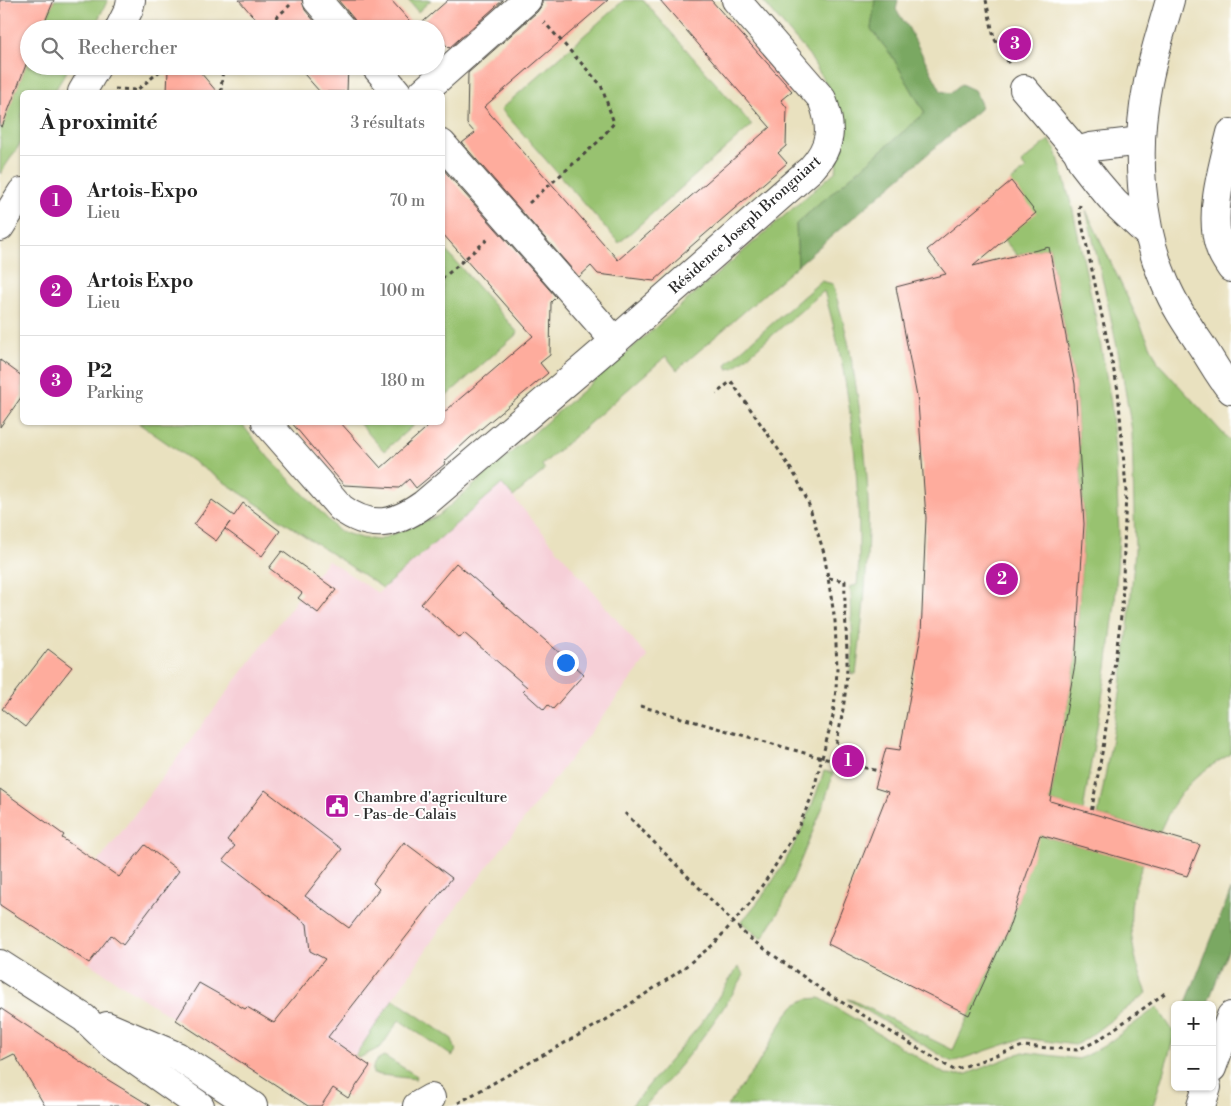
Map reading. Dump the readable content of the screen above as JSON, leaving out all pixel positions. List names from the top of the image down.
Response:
{
  "streets": {
    "street": ["Résidence Joseph Brongniart"]
  },
  "places": {
    "public building": ["Chambre d'agriculture - Pas-de-Calais"]
  },
  "page": {
    "search": "Rechercher",
    "pins": ["3", "2", "1"],
    "heading": ["À proximité", "3 résultats"],
    "list": [
      {
        "mark": "1",
        "name": "Artois-Expo",
        "note": "Lieu",
        "value": "70 m"
      },
      {
        "mark": "2",
        "name": "Artois Expo",
        "note": "Lieu",
        "value": "100 m"
      },
      {
        "mark": "3",
        "name": "P2",
        "note": "Parking",
        "value": "180 m"
      }
    ],
    "map_buttons": ["+", "−"]
  }
}
